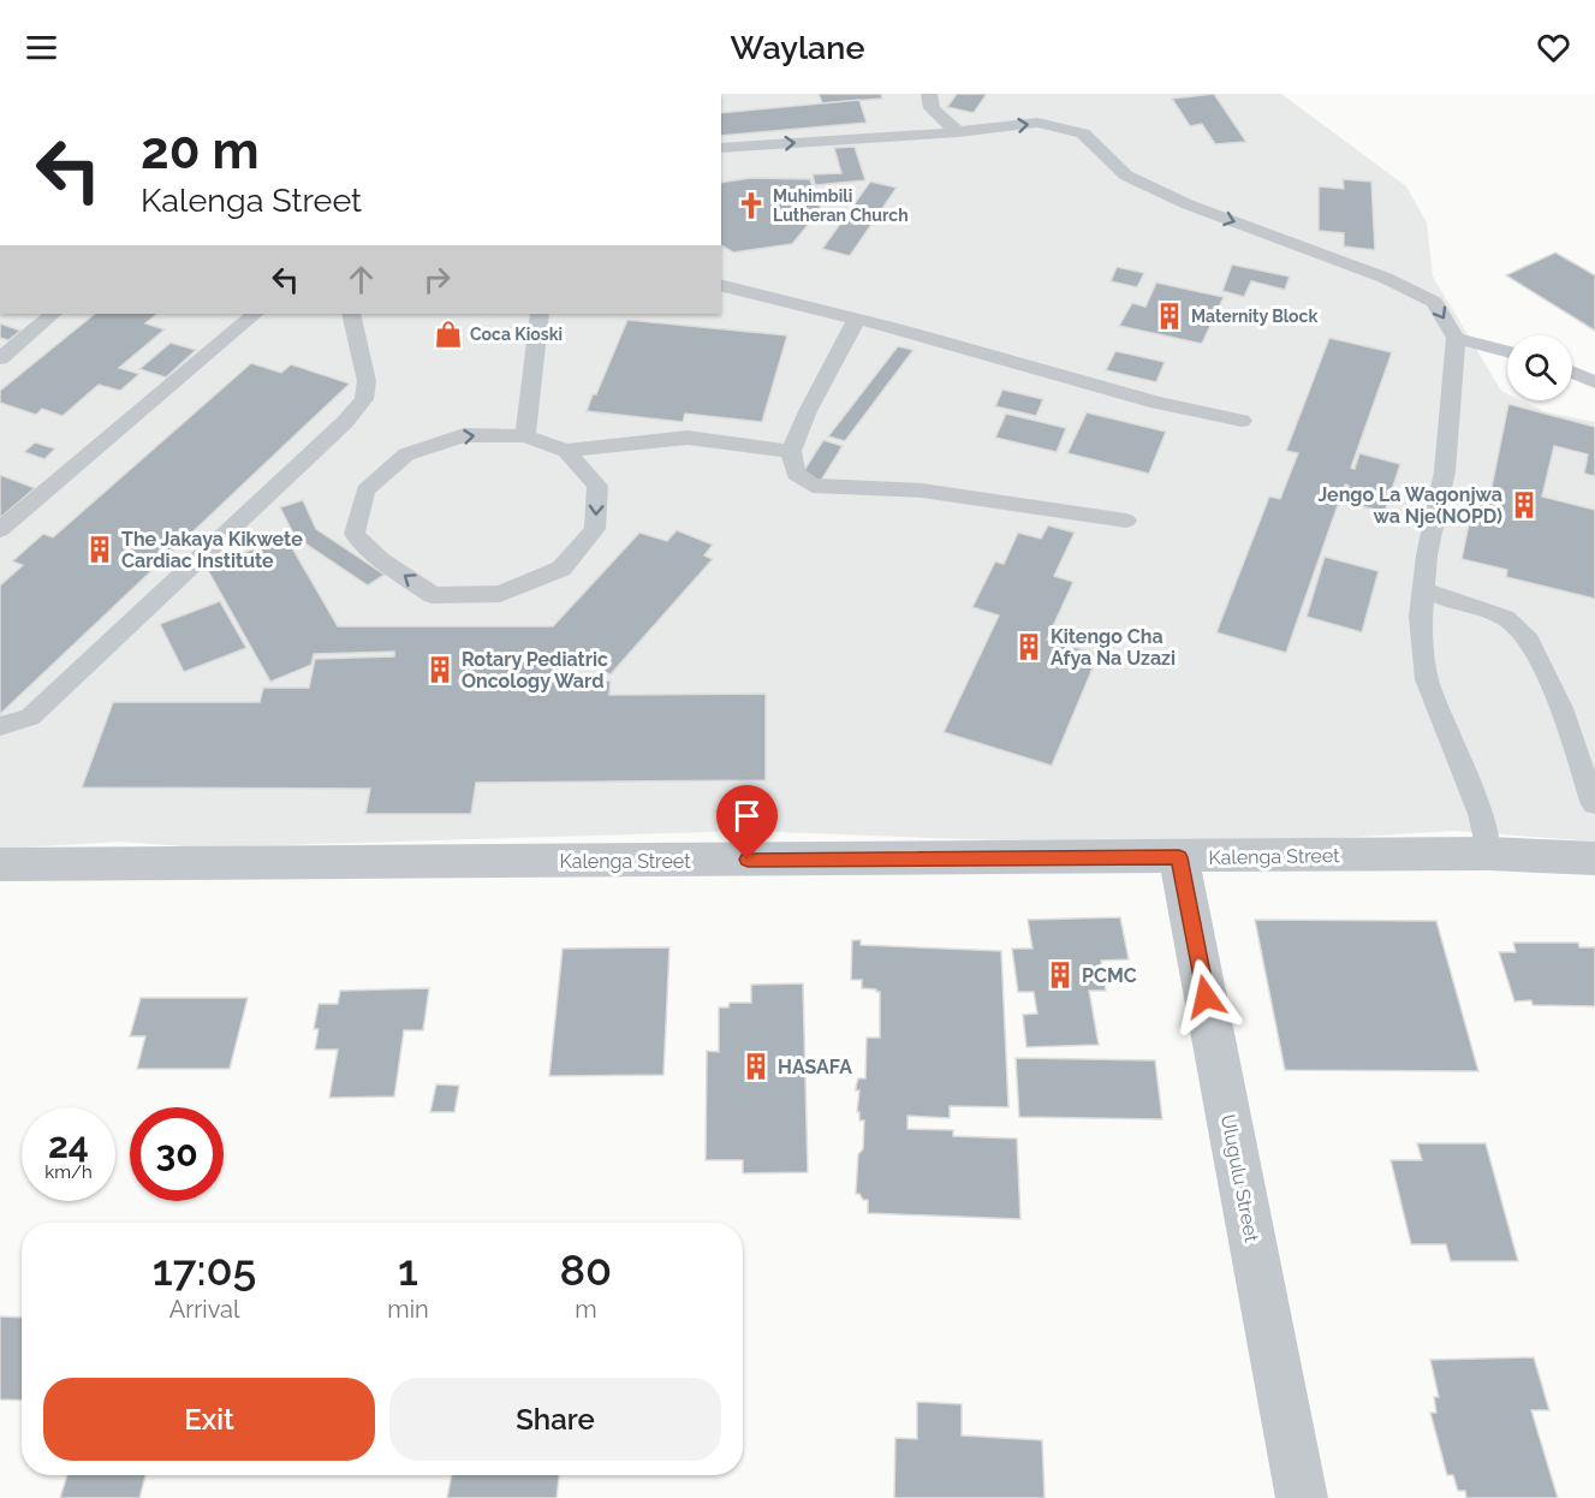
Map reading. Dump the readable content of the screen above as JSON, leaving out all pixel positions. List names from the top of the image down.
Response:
{
  "streets": {
    "street": ["Kalenga Street", "Ulugulu Street"]
  },
  "crossings": [
    ["Kalenga Street", "Ulugulu Street"]
  ],
  "places": {
    "church": ["Muhimbili Lutheran Church"],
    "building": [
      "Maternity Block",
      "Jengo La Wagonjwa wa Nje(NOPD)",
      "The Jakaya Kikwete Cardiac Institute",
      "Kitengo Cha Afya Na Uzazi",
      "Rotary Pediatric Oncology Ward",
      "PCMC",
      "HASAFA"
    ],
    "shop": ["Coca Kioski"]
  },
  "page": {
    "header": "Waylane",
    "turn": ["20 m", "Kalenga Street"],
    "speed": "24 km/h",
    "limit": "30",
    "eta": [
      "17:05",
      "Arrival",
      "1",
      "min",
      "80",
      "m"
    ],
    "buttons": ["Exit", "Share"]
  }
}
